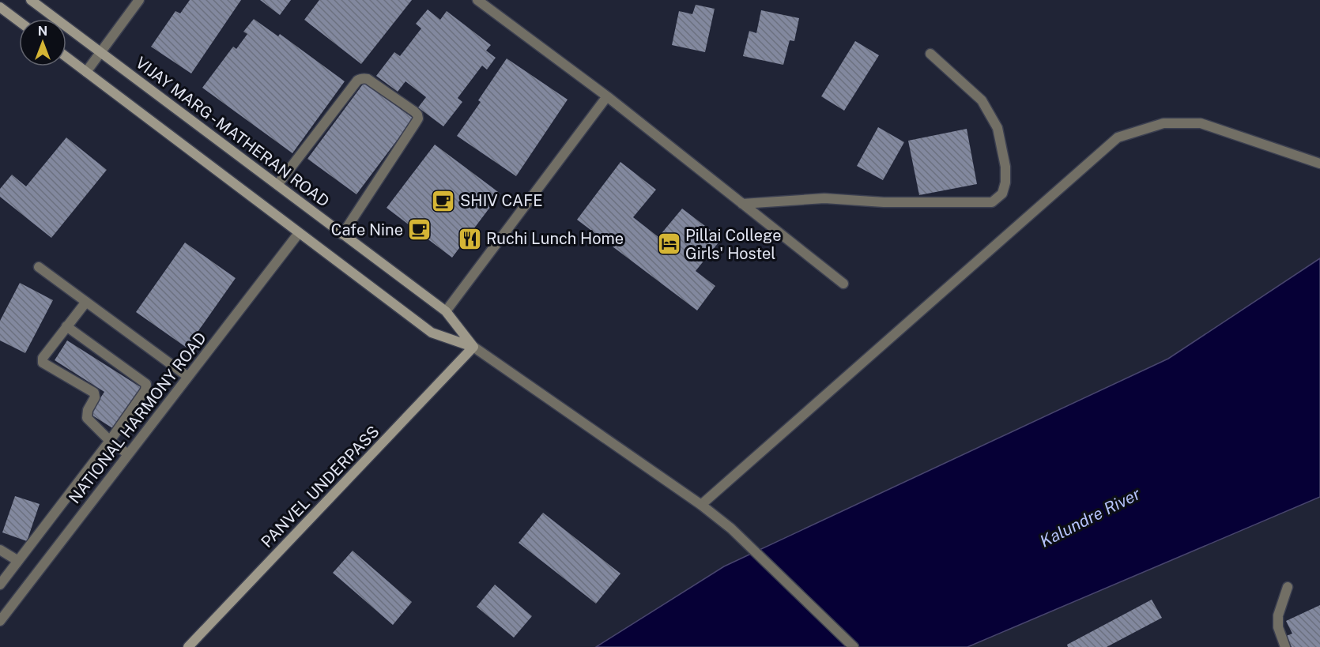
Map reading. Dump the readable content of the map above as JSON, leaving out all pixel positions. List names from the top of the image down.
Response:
{
  "streets": {
    "main road": ["VIJAY MARG - MATHERAN ROAD", "PANVEL UNDERPASS"],
    "street": ["NATIONAL HARMONY ROAD"]
  },
  "crossings": [
    ["VIJAY MARG - MATHERAN ROAD", "PANVEL UNDERPASS"]
  ],
  "water": ["Kalundre River"],
  "places": {
    "cafe": ["SHIV CAFE", "Cafe Nine"],
    "restaurant": ["Ruchi Lunch Home"],
    "hotel": ["Pillai College Girls' Hostel"]
  },
  "north": "top"
}
